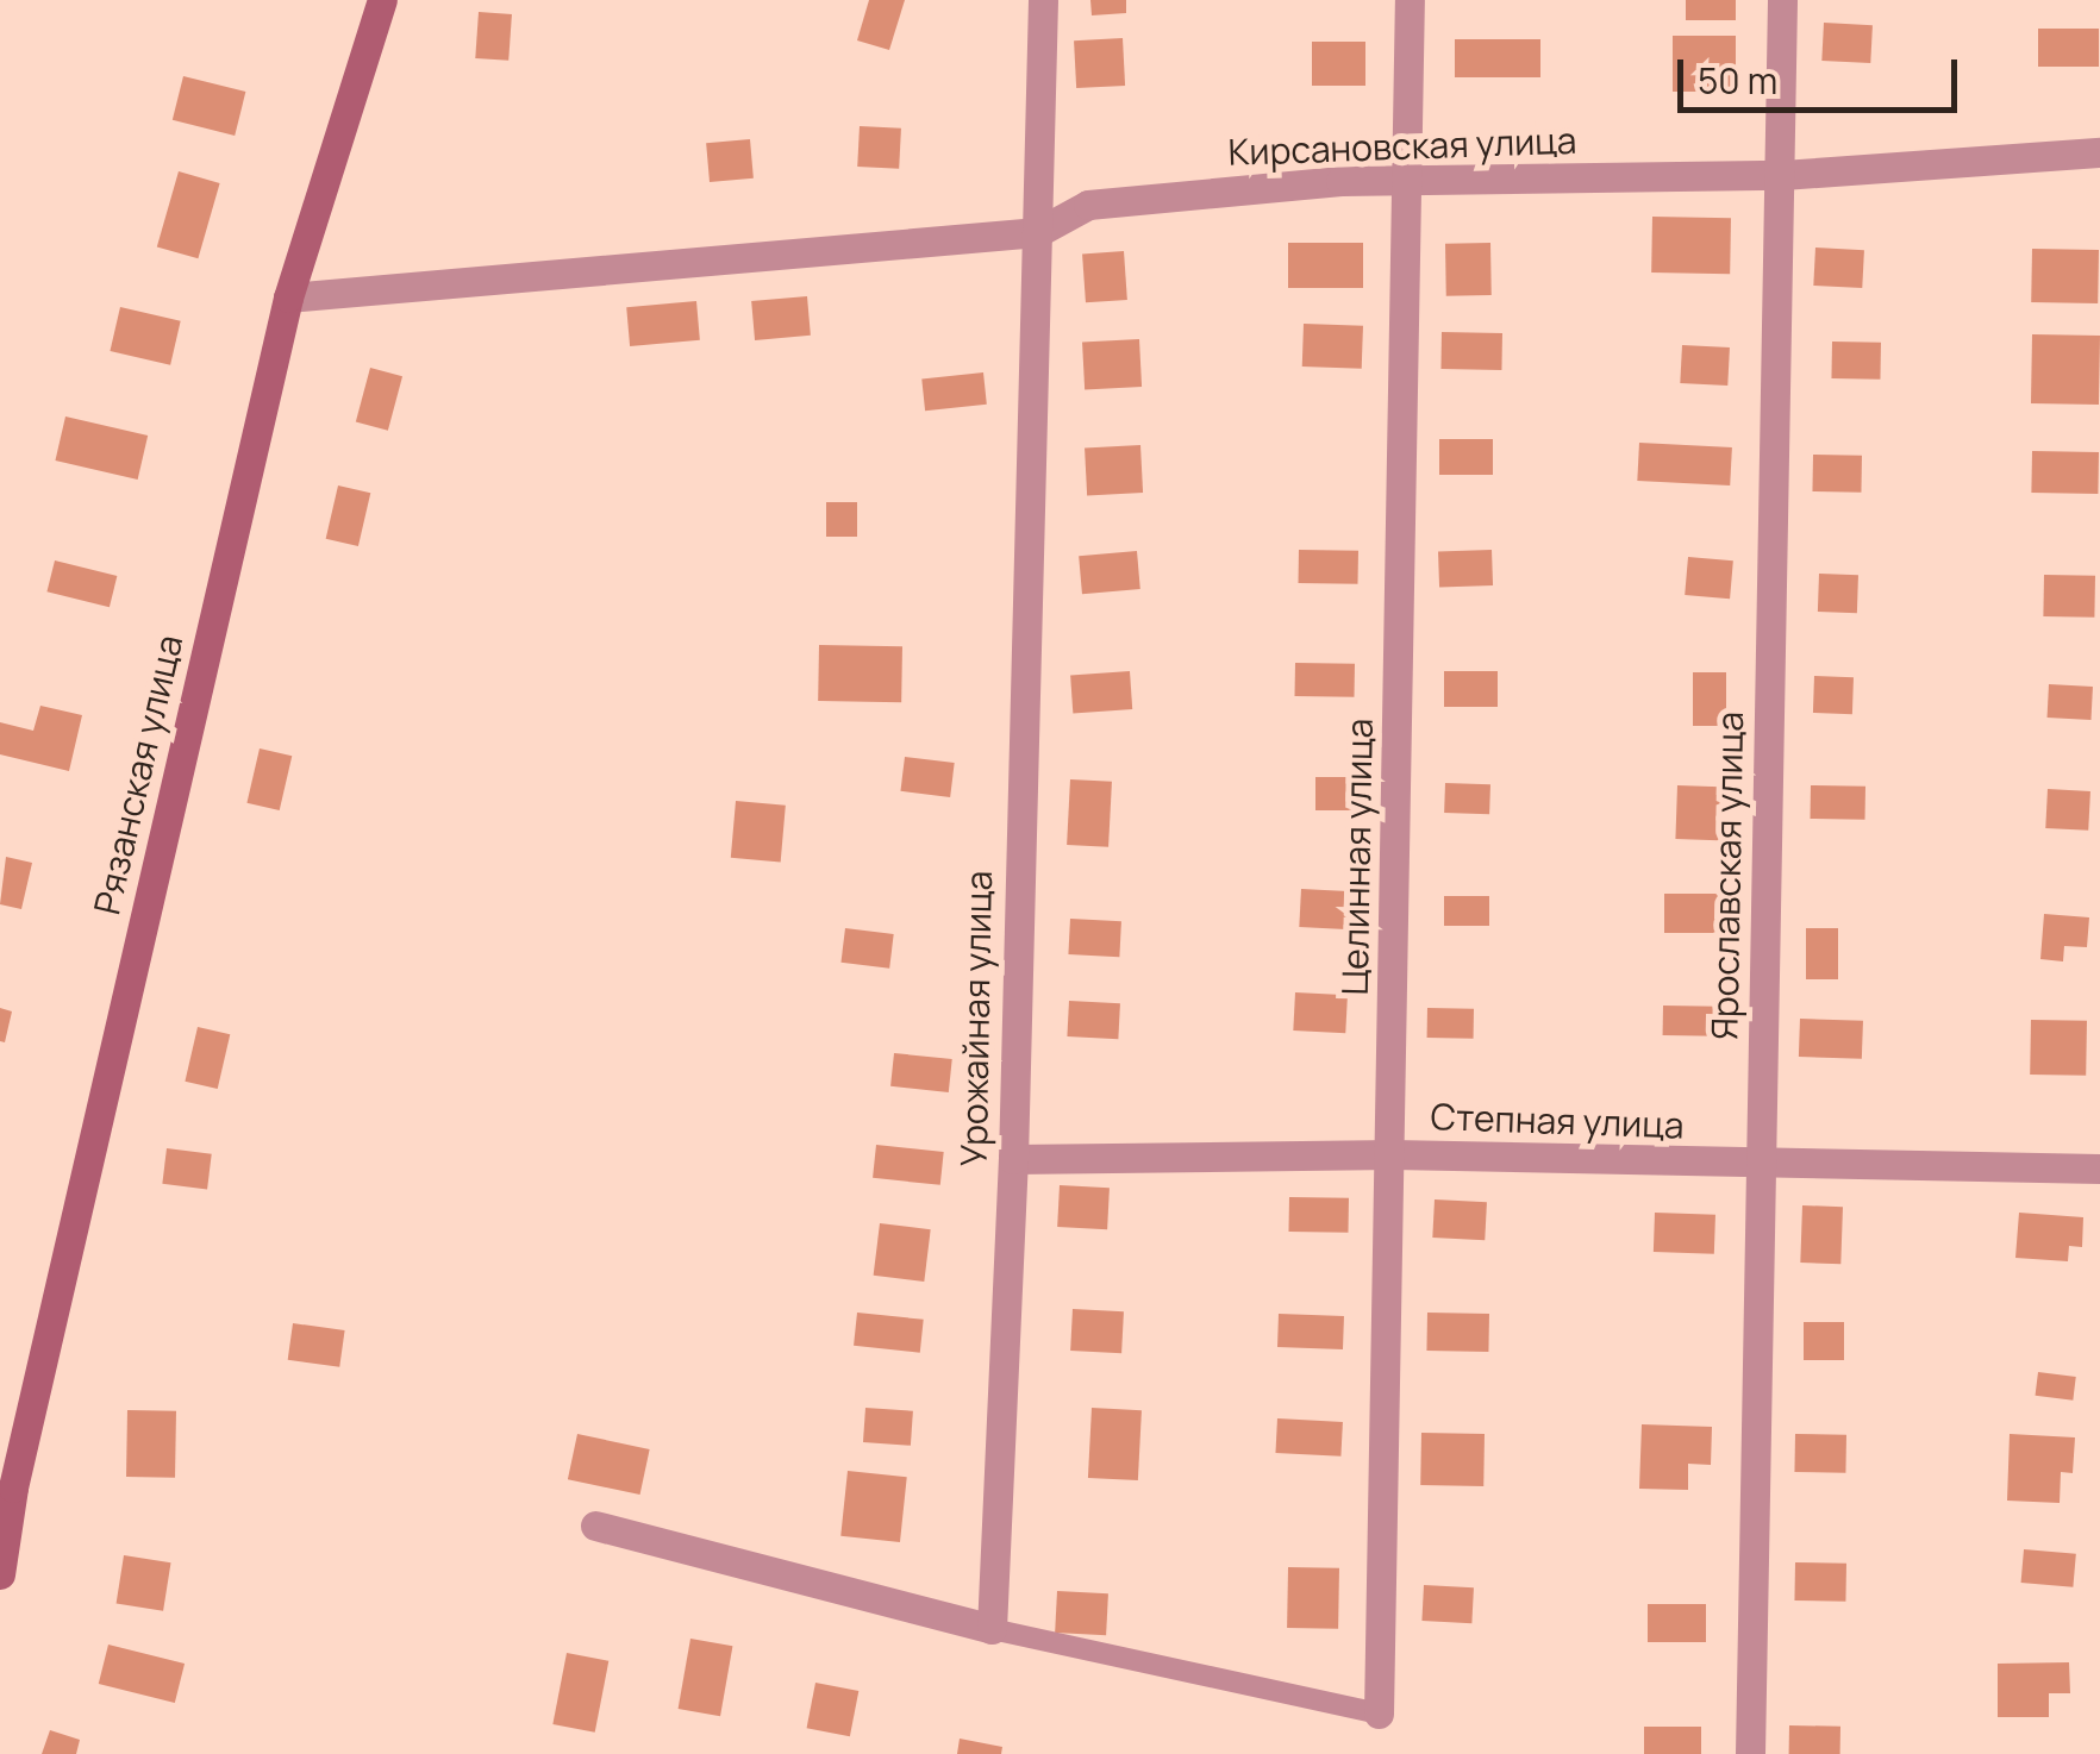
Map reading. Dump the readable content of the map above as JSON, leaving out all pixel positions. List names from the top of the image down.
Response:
{
  "streets": {
    "main road": ["Рязанская улица"],
    "street": [
      "Кирсановская улица",
      "Целинная улица",
      "Ярославская улица",
      "Урожайная улица",
      "Степная улица"
    ]
  },
  "crossings": [
    ["Кирсановская улица", "Рязанская улица"],
    ["Кирсановская улица", "Целинная улица"],
    ["Кирсановская улица", "Ярославская улица"],
    ["Кирсановская улица", "Урожайная улица"],
    ["Целинная улица", "Степная улица"],
    ["Ярославская улица", "Степная улица"],
    ["Урожайная улица", "Степная улица"]
  ],
  "scale_bar": "50 m"
}
